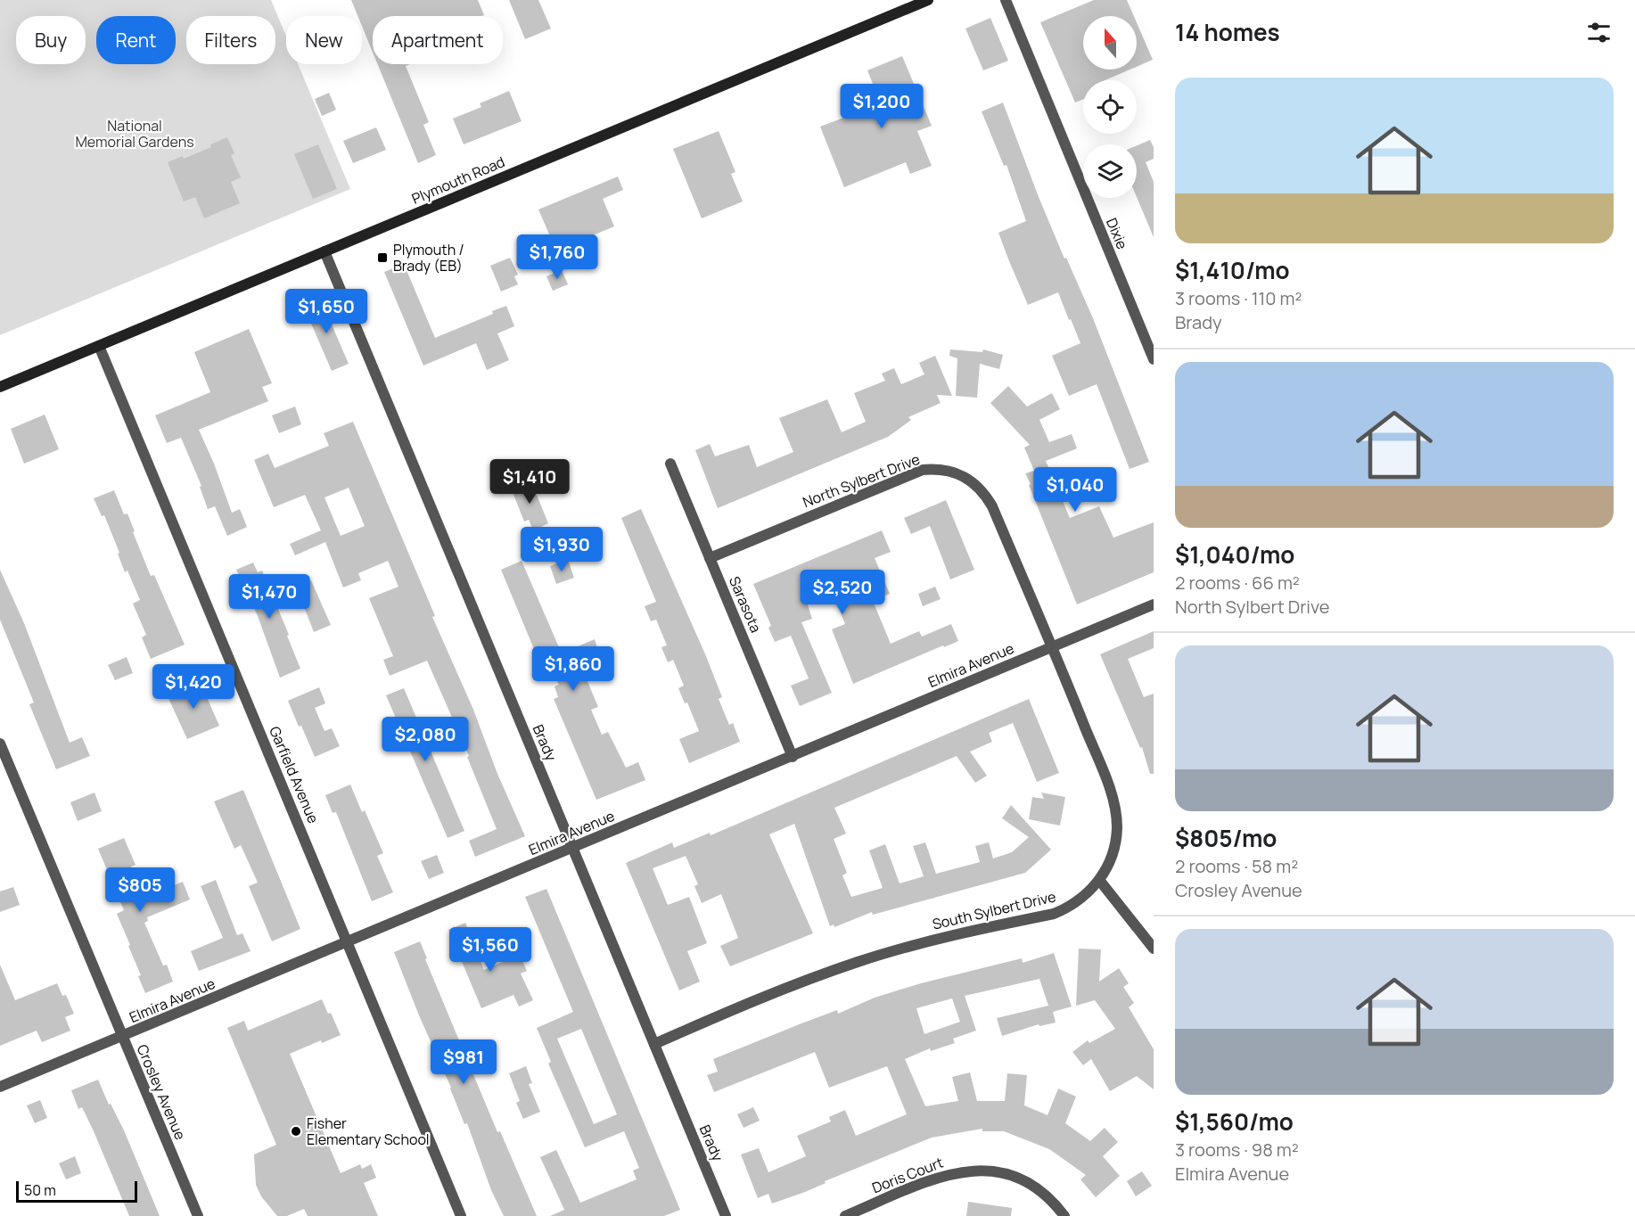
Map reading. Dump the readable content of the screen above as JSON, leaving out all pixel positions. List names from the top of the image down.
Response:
{
  "streets": {
    "main road": ["Plymouth Road"],
    "street": [
      "Dixie",
      "North Sylbert Drive",
      "Sarasota",
      "Elmira Avenue",
      "Brady",
      "Garfield Avenue",
      "South Sylbert Drive",
      "Crosley Avenue",
      "Doris Court"
    ]
  },
  "crossings": [
    ["Plymouth Road", "Brady"],
    ["Plymouth Road", "Garfield Avenue"],
    ["North Sylbert Drive", "Sarasota"],
    ["North Sylbert Drive", "Elmira Avenue"],
    ["North Sylbert Drive", "South Sylbert Drive"],
    ["Sarasota", "Elmira Avenue"],
    ["Elmira Avenue", "Brady"],
    ["Elmira Avenue", "Garfield Avenue"],
    ["Elmira Avenue", "South Sylbert Drive"],
    ["Elmira Avenue", "Crosley Avenue"],
    ["Brady", "South Sylbert Drive"]
  ],
  "parks": ["National Memorial Gardens"],
  "places": {
    "transit": ["Plymouth / Brady (EB)"],
    "other": ["Fisher Elementary School"]
  },
  "scale_bar": "50 m",
  "north": "top",
  "page": {
    "heading": "14 homes",
    "chip": [
      "Buy",
      "Rent",
      "Filters",
      "New",
      "Apartment"
    ],
    "list": [
      {
        "name": "$1,410/mo",
        "note": "3 rooms · 110 m² · Brady"
      },
      {
        "name": "$1,040/mo",
        "note": "2 rooms · 66 m² · North Sylbert Drive"
      },
      {
        "name": "$805/mo",
        "note": "2 rooms · 58 m² · Crosley Avenue"
      },
      {
        "name": "$1,560/mo",
        "note": "3 rooms · 98 m² · Elmira Avenue"
      }
    ],
    "price": [
      "$1,200",
      "$1,760",
      "$1,650",
      "$1,410",
      "$1,040",
      "$1,930",
      "$2,520",
      "$1,470",
      "$1,860",
      "$1,420",
      "$2,080",
      "$805",
      "$1,560",
      "$981"
    ],
    "scale": "50 m"
  }
}
